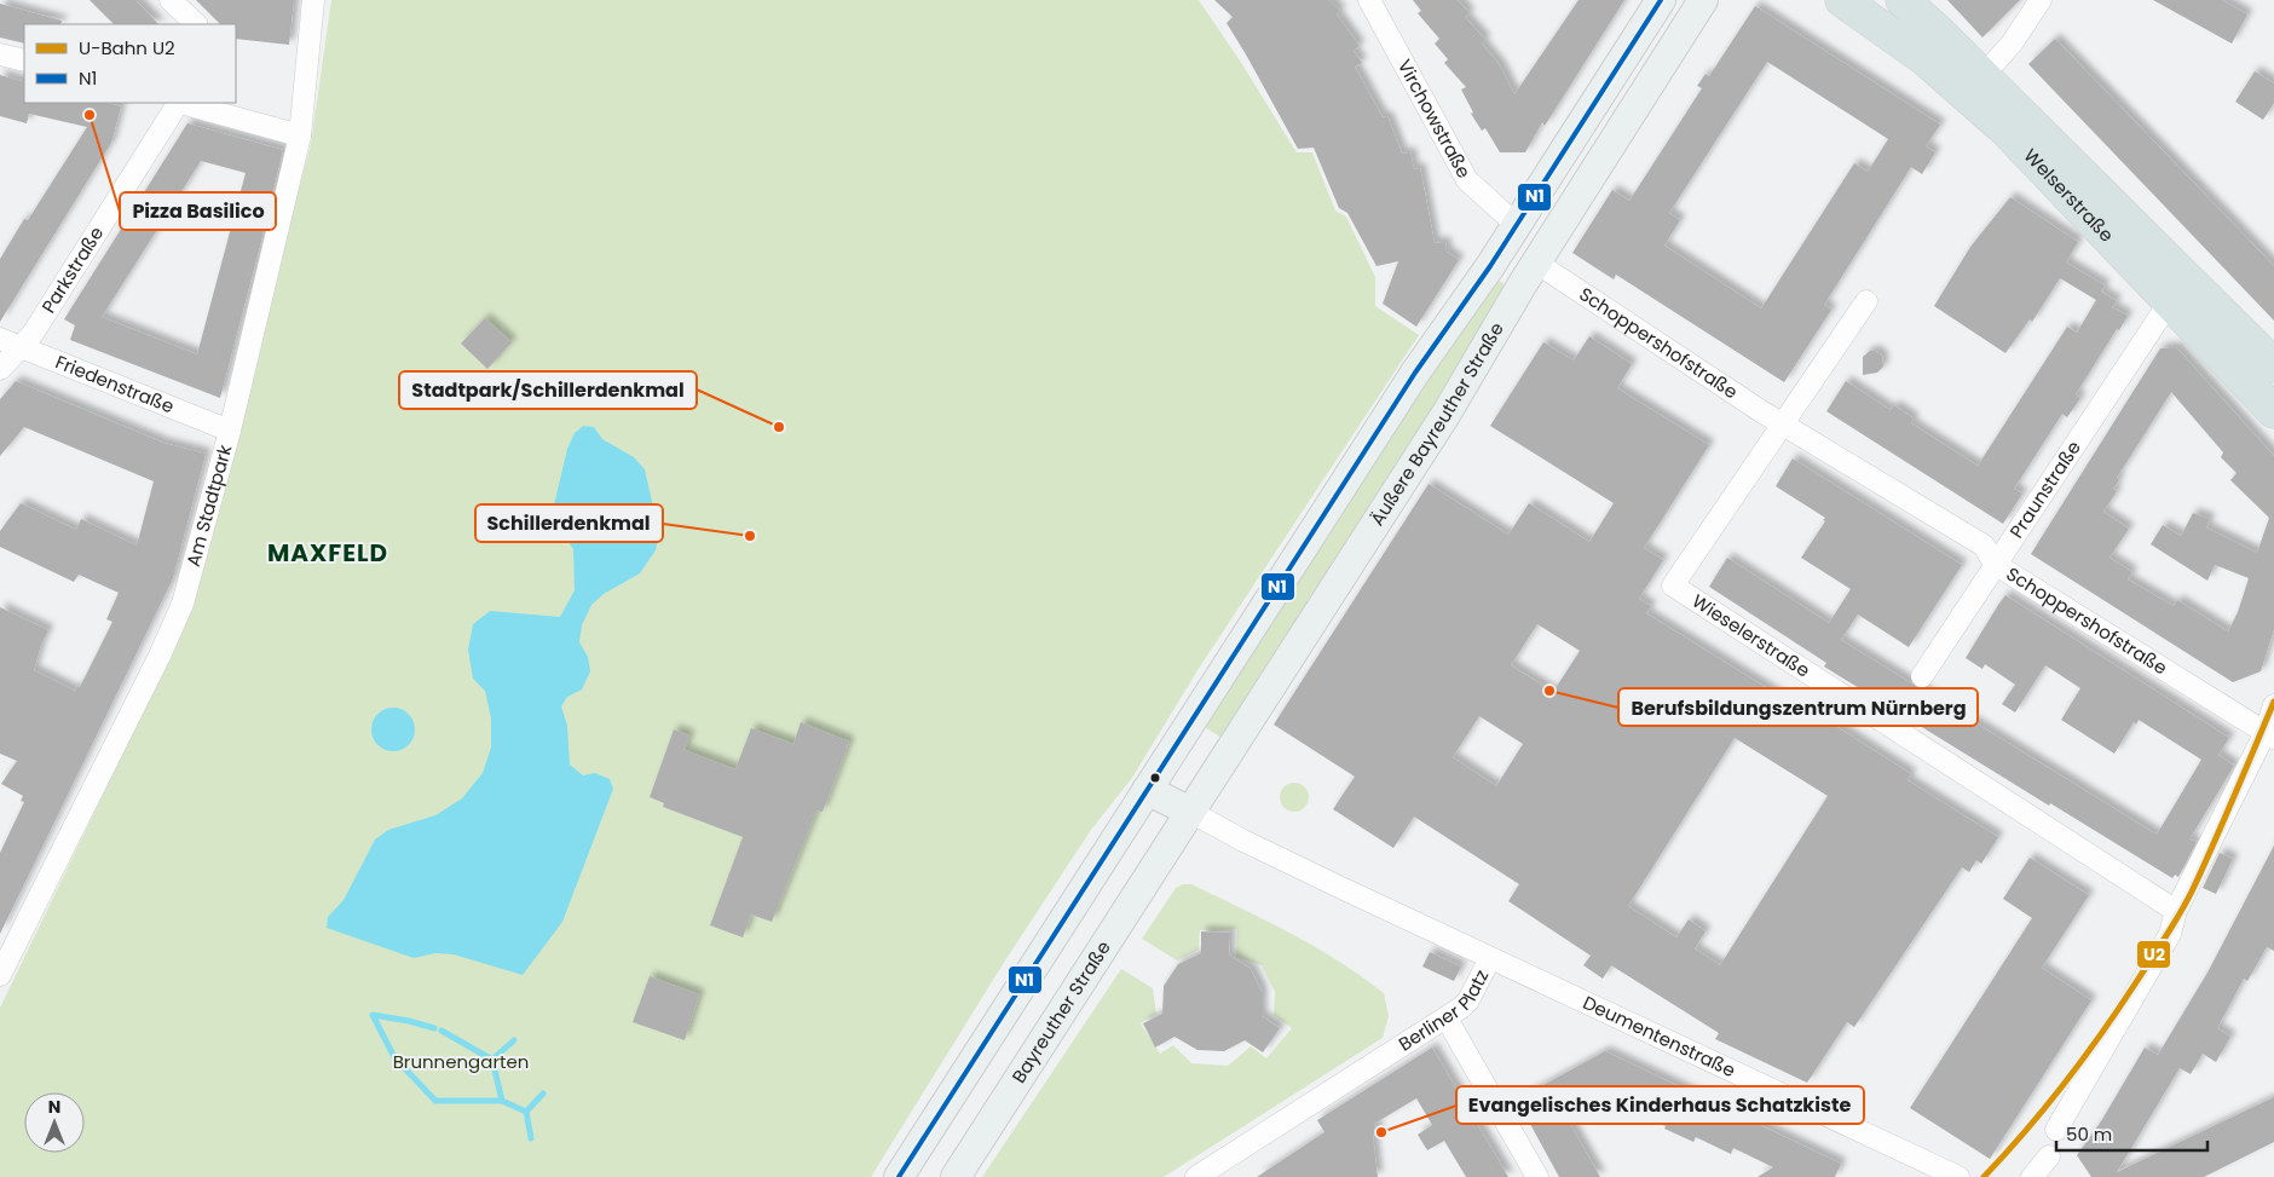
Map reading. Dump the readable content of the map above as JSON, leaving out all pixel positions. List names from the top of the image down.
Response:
{
  "streets": {
    "main road": ["Welserstraße", "Äußere Bayreuther Straße", "Bayreuther Straße"],
    "street": [
      "Virchowstraße",
      "Parkstraße",
      "Schoppershofstraße",
      "Friedenstraße",
      "Praunstraße",
      "Am Stadtpark",
      "Wieselerstraße",
      "Berliner Platz",
      "Deumentenstraße"
    ]
  },
  "crossings": [
    ["Welserstraße", "Praunstraße"],
    ["Parkstraße", "Friedenstraße"],
    ["Schoppershofstraße", "Äußere Bayreuther Straße"],
    ["Schoppershofstraße", "Praunstraße"],
    ["Schoppershofstraße", "Wieselerstraße"],
    ["Friedenstraße", "Am Stadtpark"],
    ["Äußere Bayreuther Straße", "Berliner Platz"],
    ["Äußere Bayreuther Straße", "Bayreuther Straße"],
    ["Berliner Platz", "Deumentenstraße"]
  ],
  "districts": ["MAXFELD"],
  "parks": ["Brunnengarten"],
  "places": [
    "Pizza Basilico",
    "Stadtpark/Schillerdenkmal",
    "Schillerdenkmal",
    "Berufsbildungszentrum Nürnberg",
    "Evangelisches Kinderhaus Schatzkiste"
  ],
  "lines": ["transit line N1", "metro line U2"],
  "legend": ["U-Bahn U2", "N1"],
  "scale_bar": "50 m",
  "north": "top"
}
